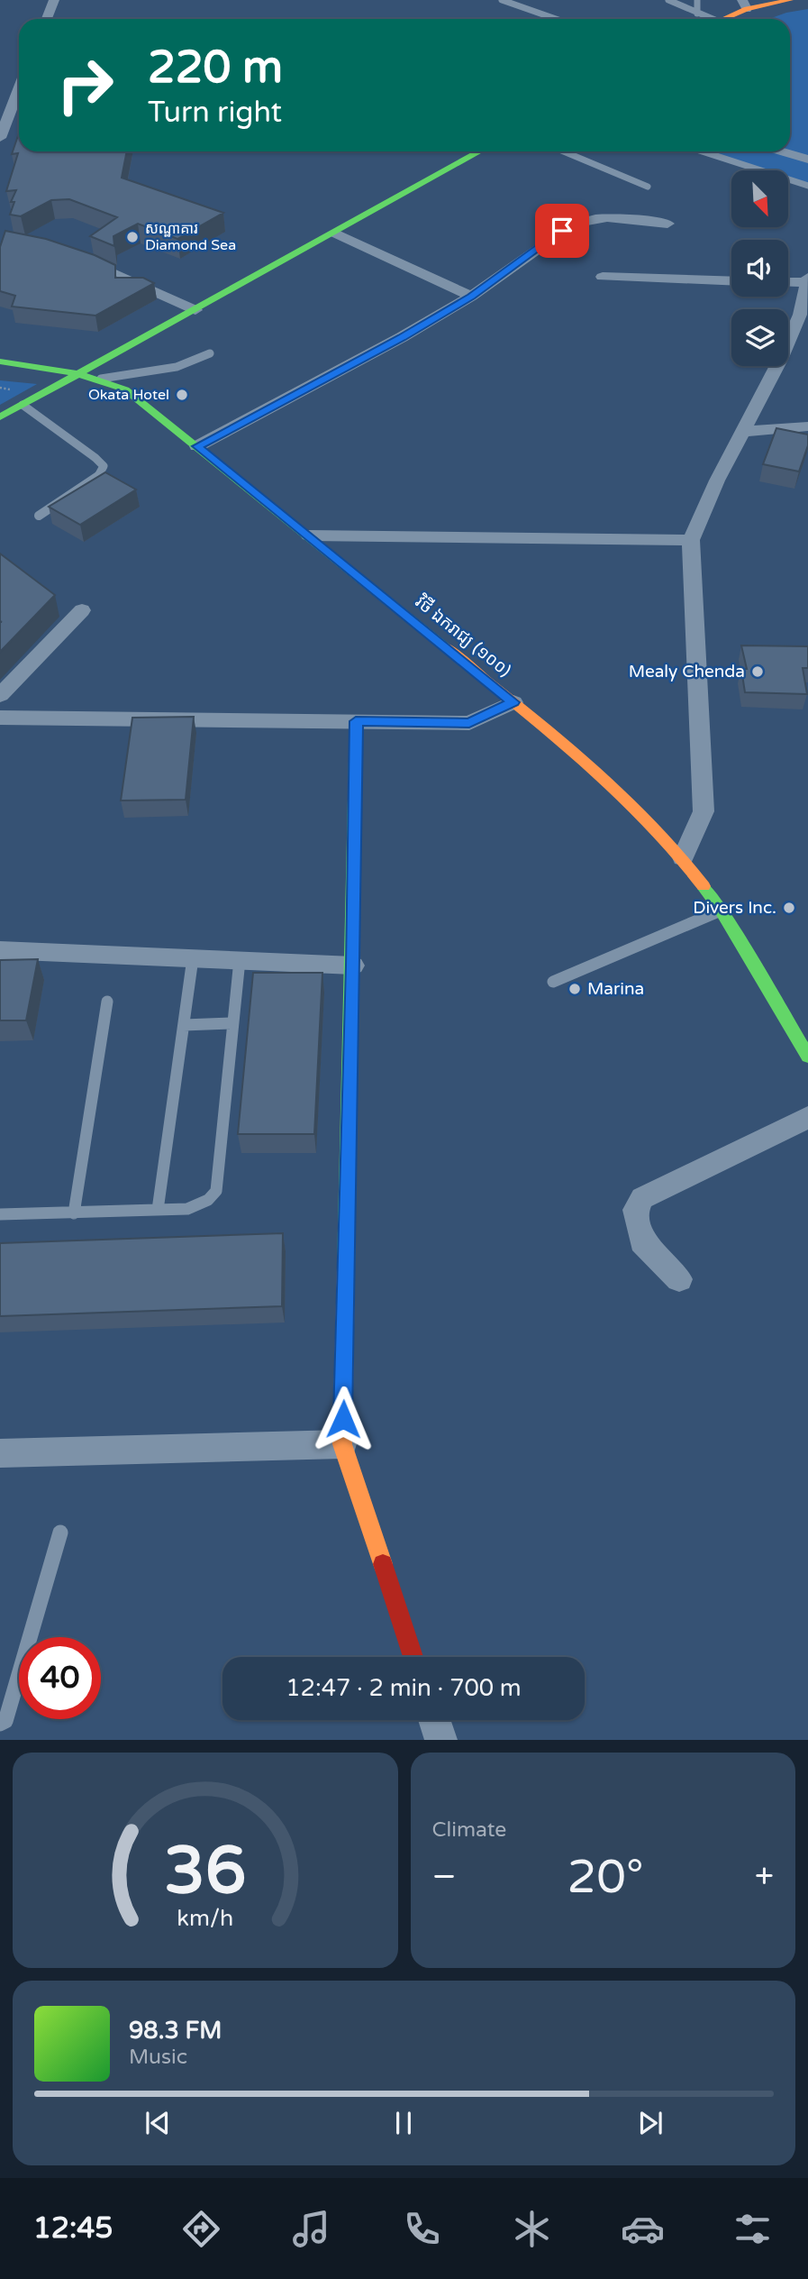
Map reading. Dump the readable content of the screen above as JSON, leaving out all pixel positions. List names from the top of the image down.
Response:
{
  "streets": {
    "street": ["វិថី ឯករាជ្យ (១០០)"]
  },
  "places": [
    "សណ្ឋាគារ Diamond Sea",
    "Okata Hotel",
    "Mealy Chenda",
    "Divers Inc.",
    "Marina"
  ],
  "north": "bottom right",
  "page": {
    "turn": ["220 m", "Turn right"],
    "limit": "40",
    "trip": "12:47 · 2 min · 700 m",
    "tile": "Climate",
    "heat": ["−", "20°", "+"],
    "song": ["98.3 FM", "Music"],
    "tabs": "12:45",
    "gauge": ["36", "km/h"]
  }
}
